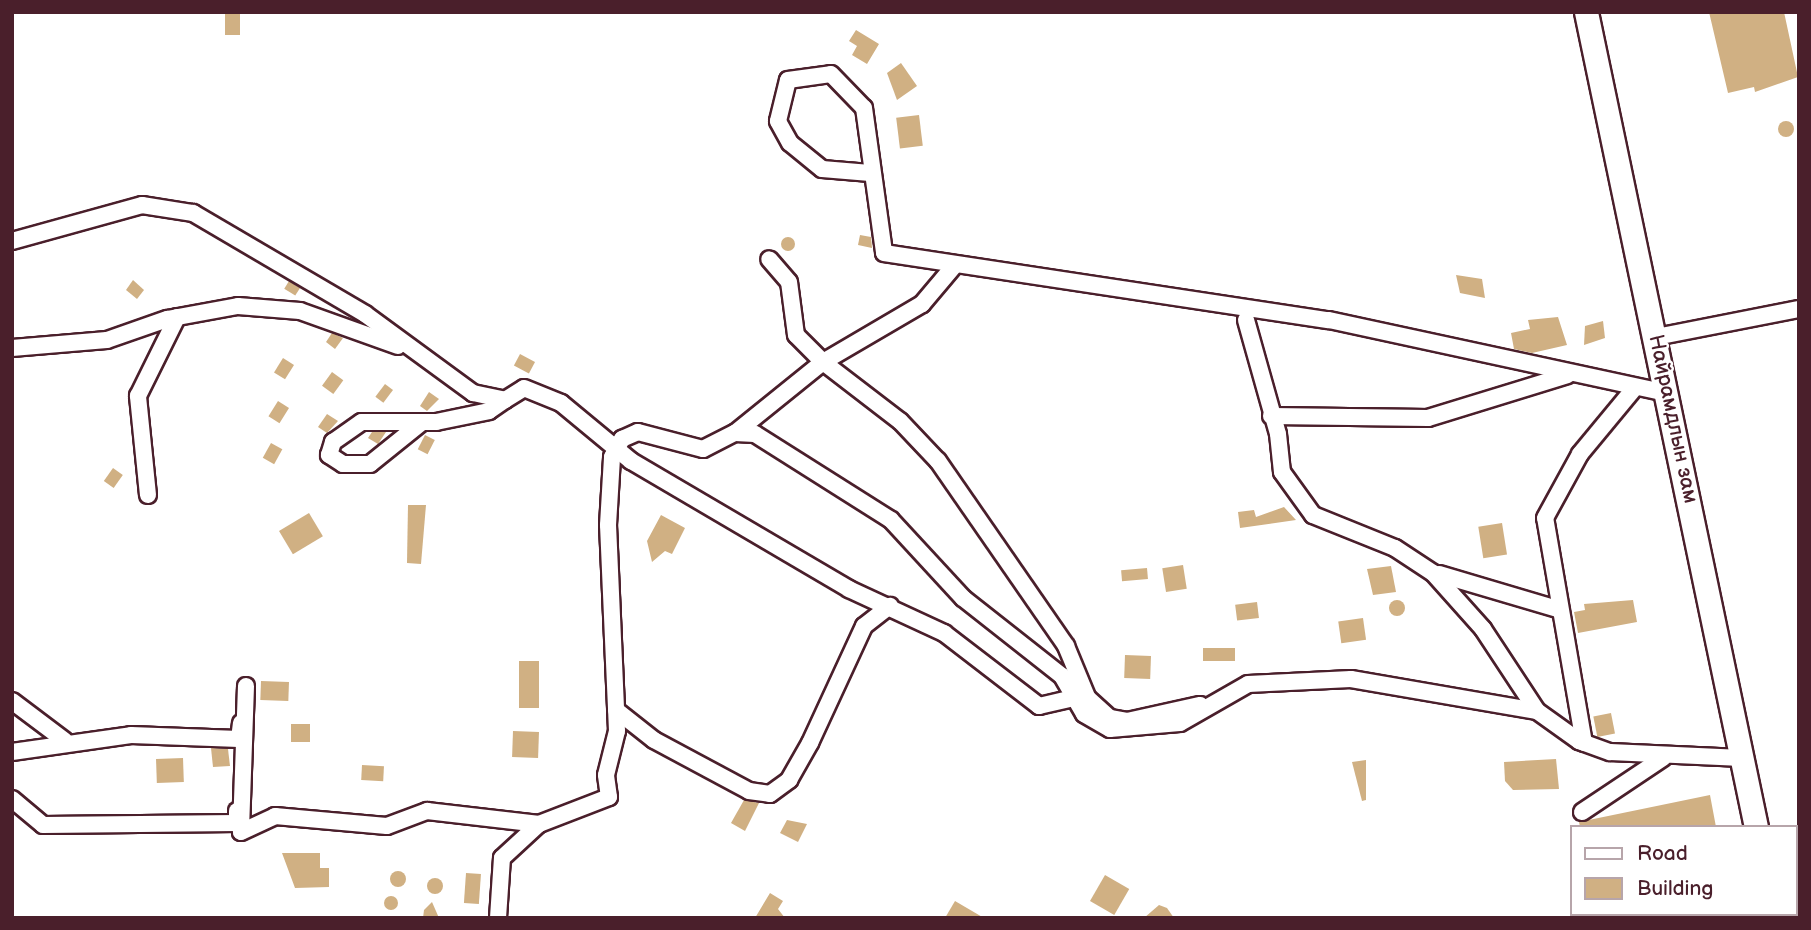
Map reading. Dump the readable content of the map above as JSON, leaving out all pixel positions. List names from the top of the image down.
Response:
{
  "streets": {
    "main road": ["Найрамдлын зам"]
  },
  "legend": ["Road", "Building"]
}
